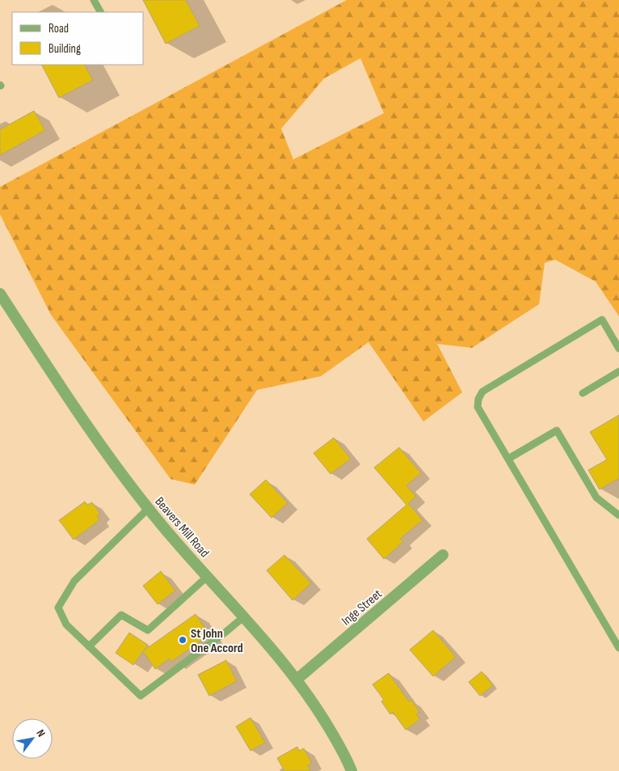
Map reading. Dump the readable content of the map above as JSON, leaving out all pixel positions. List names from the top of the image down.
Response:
{
  "streets": {
    "street": ["Beavers Mill Road", "Inge Street"]
  },
  "crossings": [
    ["Beavers Mill Road", "Inge Street"]
  ],
  "places": ["St John One Accord"],
  "legend": ["Road", "Building"],
  "north": "top right"
}
